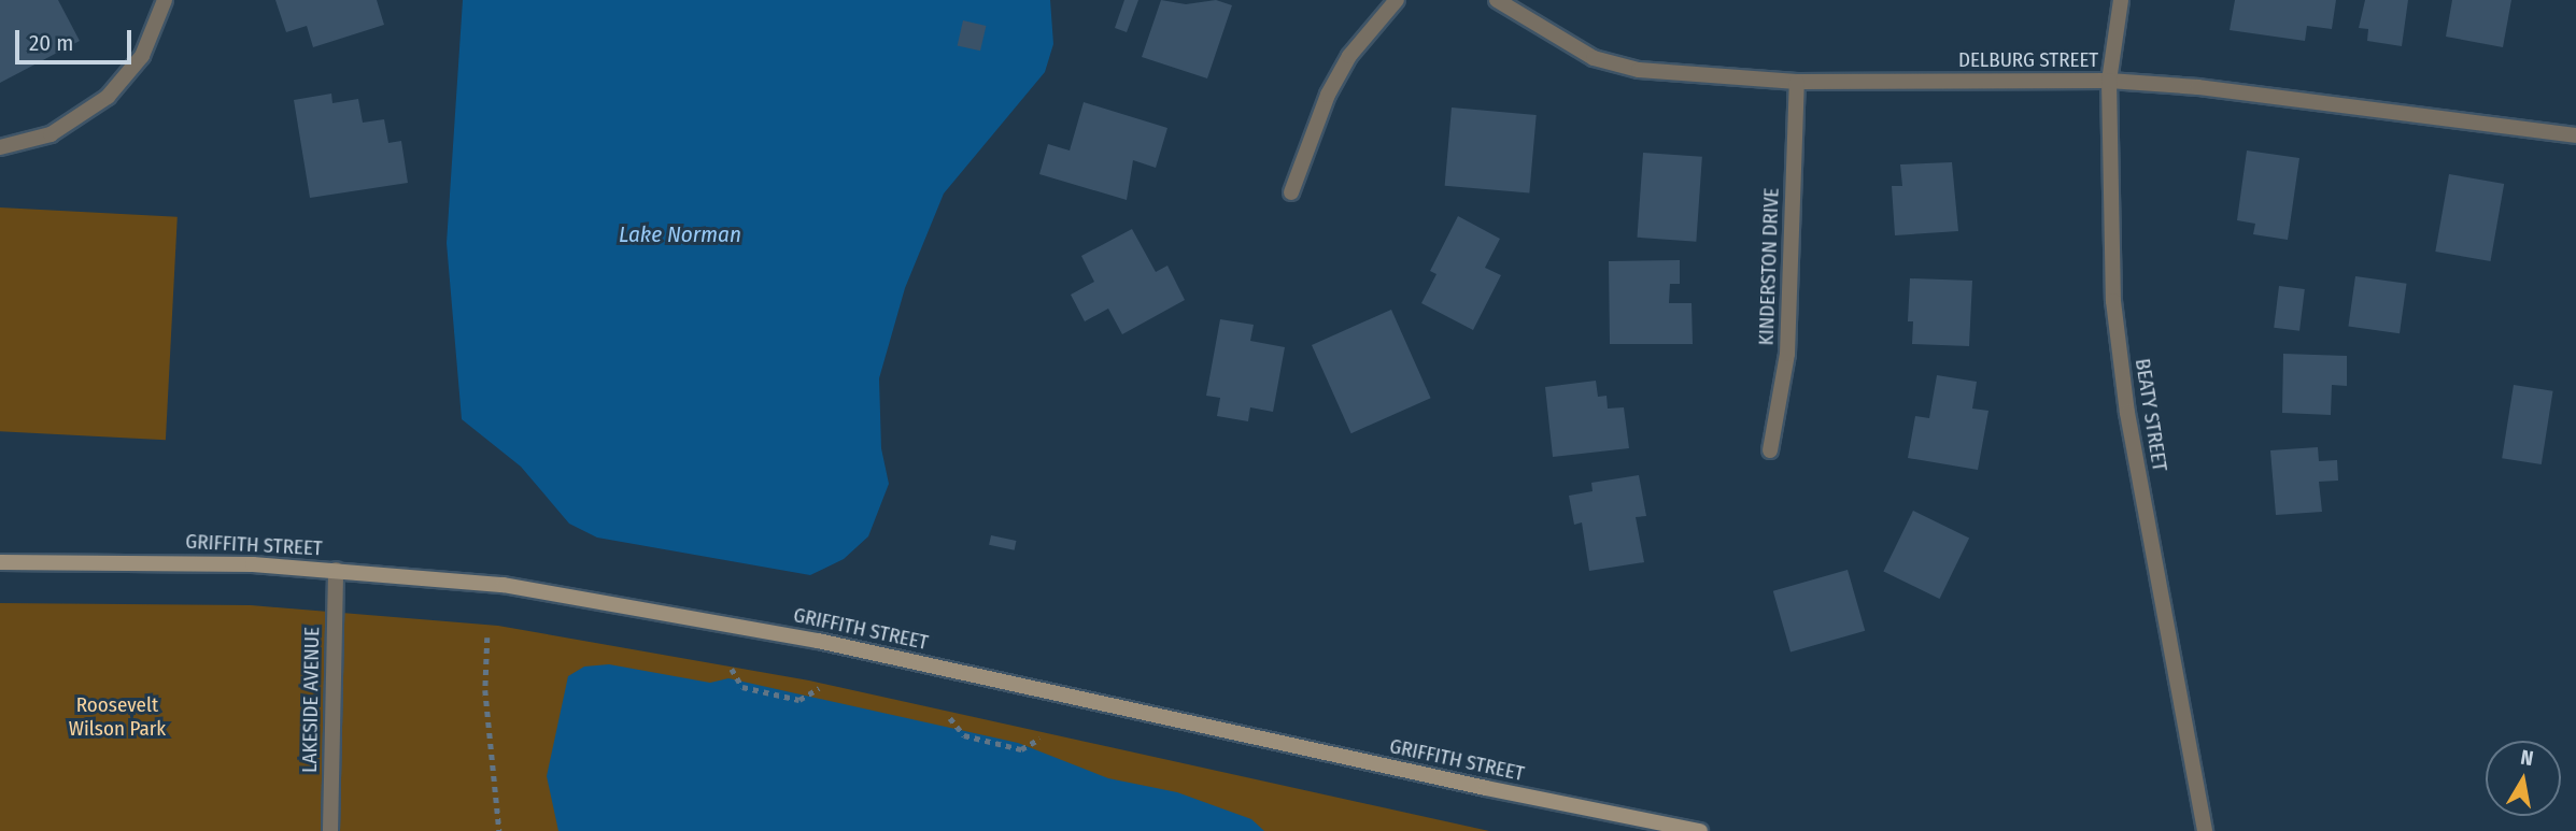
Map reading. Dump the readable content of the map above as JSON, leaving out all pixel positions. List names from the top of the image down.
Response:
{
  "streets": {
    "main road": ["GRIFFITH STREET"],
    "street": [
      "DELBURG STREET",
      "KINDERSTON DRIVE",
      "BEATY STREET",
      "LAKESIDE AVENUE"
    ]
  },
  "crossings": [
    ["DELBURG STREET", "KINDERSTON DRIVE"],
    ["DELBURG STREET", "BEATY STREET"],
    ["GRIFFITH STREET", "LAKESIDE AVENUE"]
  ],
  "water": ["Lake Norman"],
  "parks": ["Roosevelt Wilson Park"],
  "scale_bar": "20 m",
  "north": "top"
}
